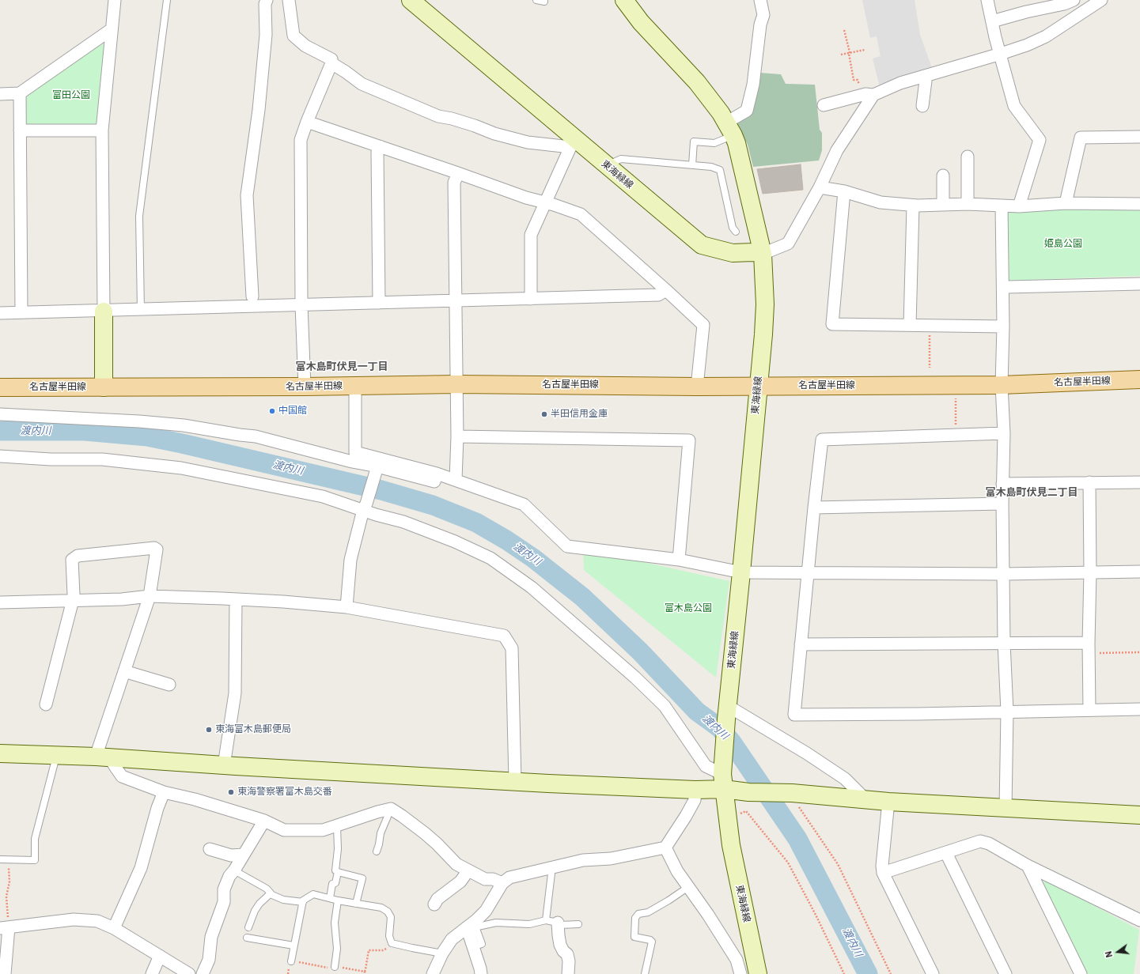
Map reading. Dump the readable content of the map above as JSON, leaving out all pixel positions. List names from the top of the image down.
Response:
{
  "streets": {
    "main road": ["名古屋半田線"],
    "street": ["東海緑線"]
  },
  "crossings": [
    ["東海緑線", "名古屋半田線"]
  ],
  "districts": ["富木島町伏見一丁目", "富木島町伏見二丁目"],
  "water": ["渡内川"],
  "parks": ["富田公園", "姫島公園", "富木島公園"],
  "places": [
    "中国館",
    "半田信用金庫",
    "東海富木島郵便局",
    "東海警察署富木島交番"
  ],
  "north": "left"
}
